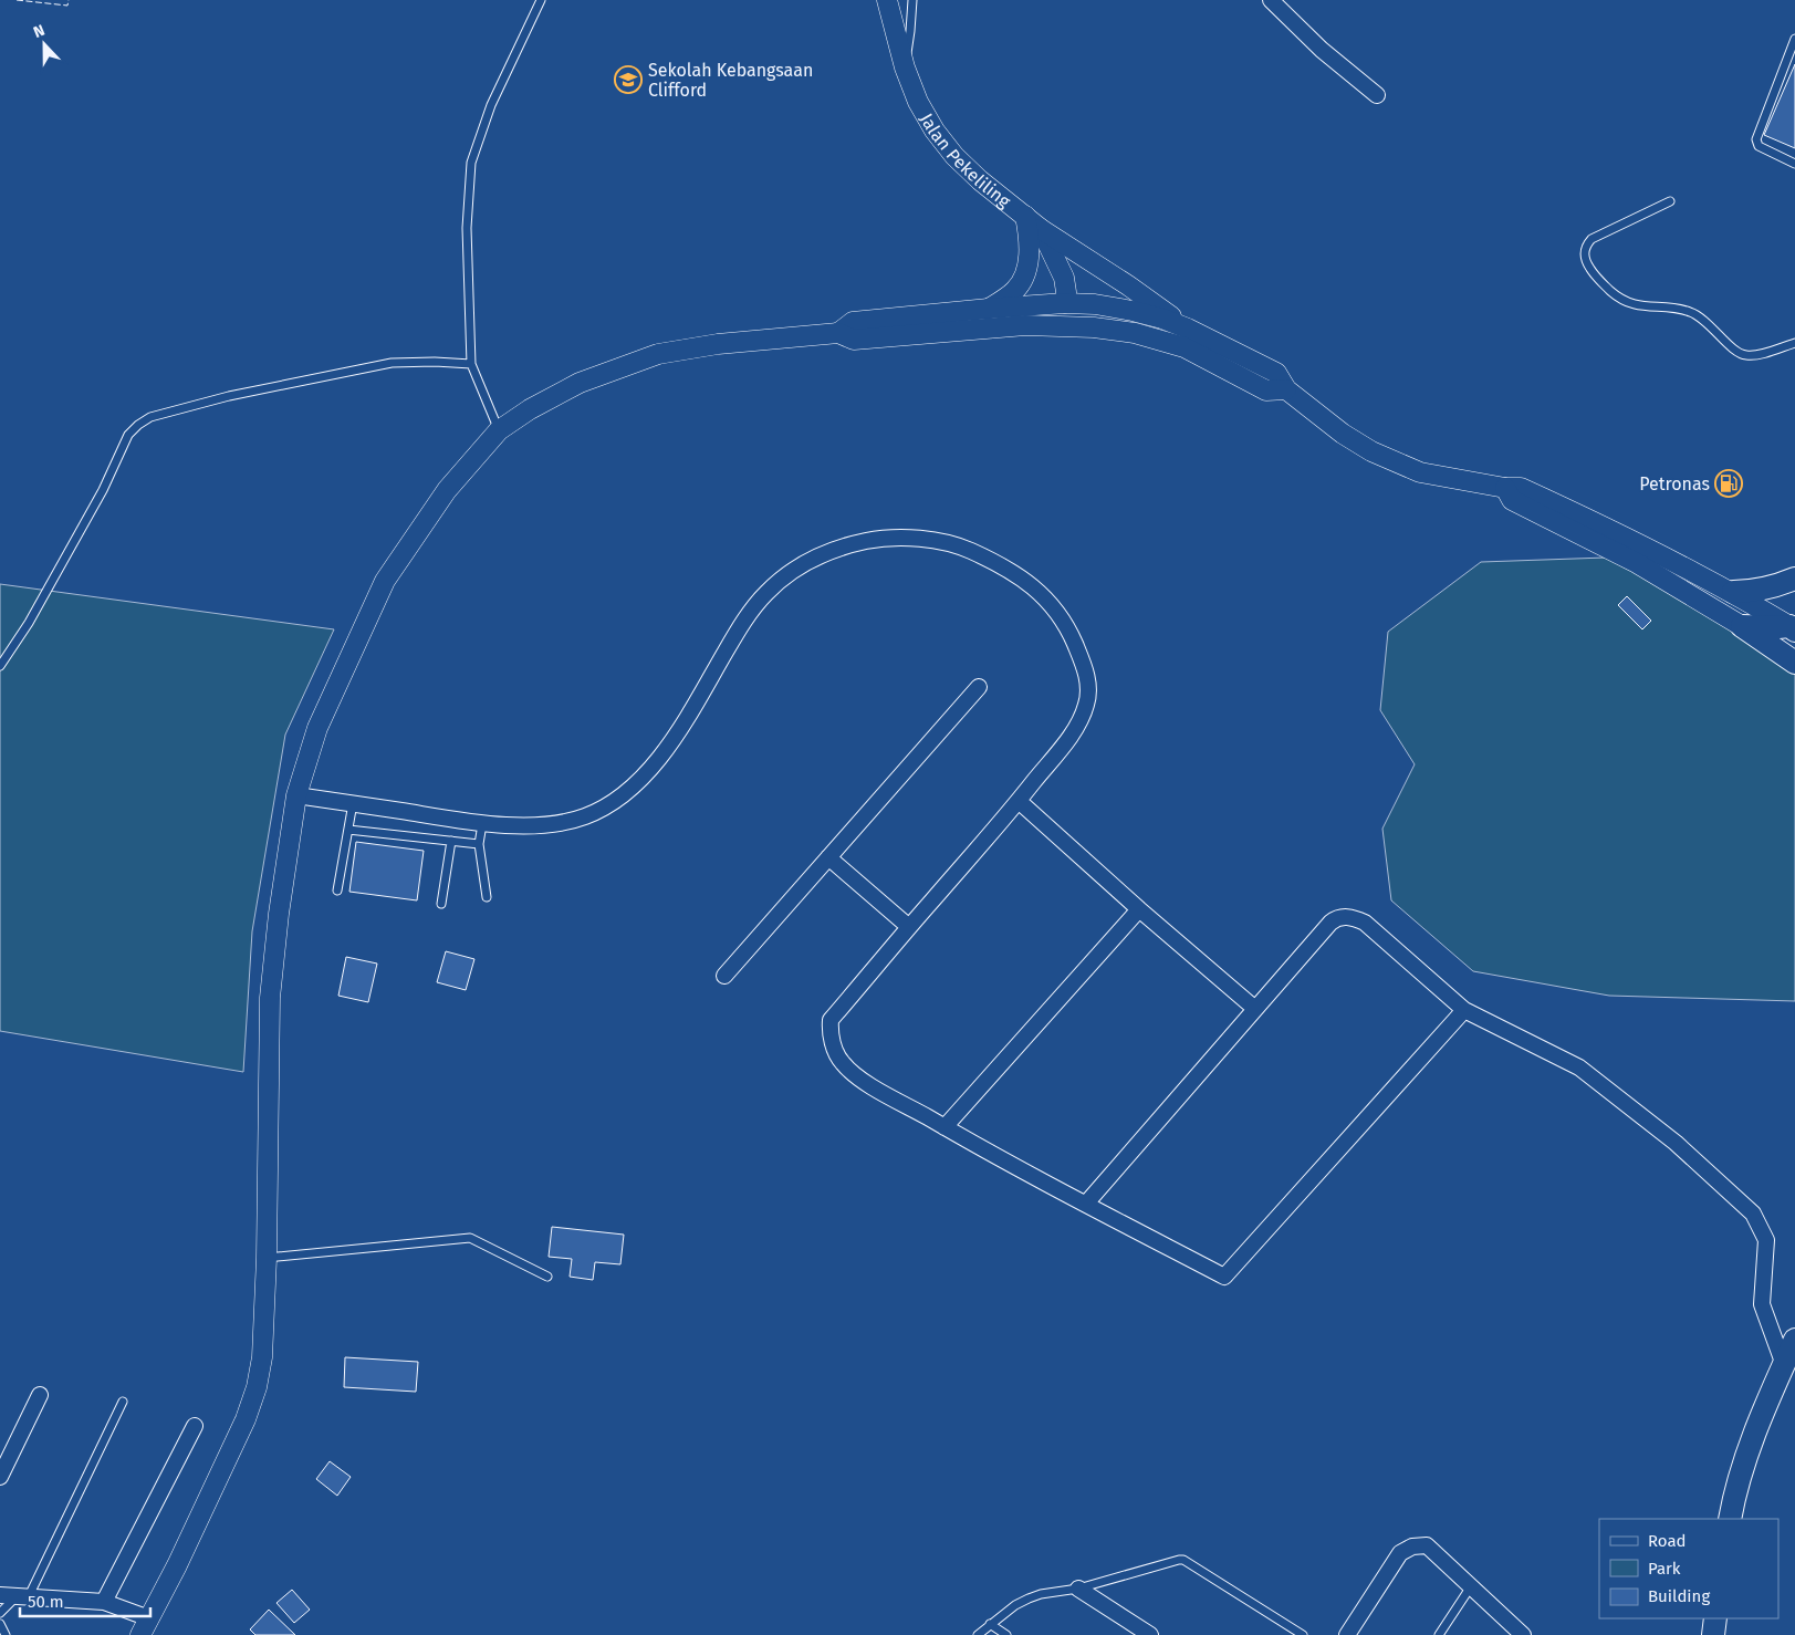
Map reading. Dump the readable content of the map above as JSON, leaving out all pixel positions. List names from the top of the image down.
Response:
{
  "streets": {
    "street": ["Jalan Pekeliling"]
  },
  "places": {
    "school or university": ["Sekolah Kebangsaan Clifford"],
    "fuel station": ["Petronas"]
  },
  "legend": ["Road", "Park", "Building"],
  "scale_bar": "50 m",
  "north": "top"
}
